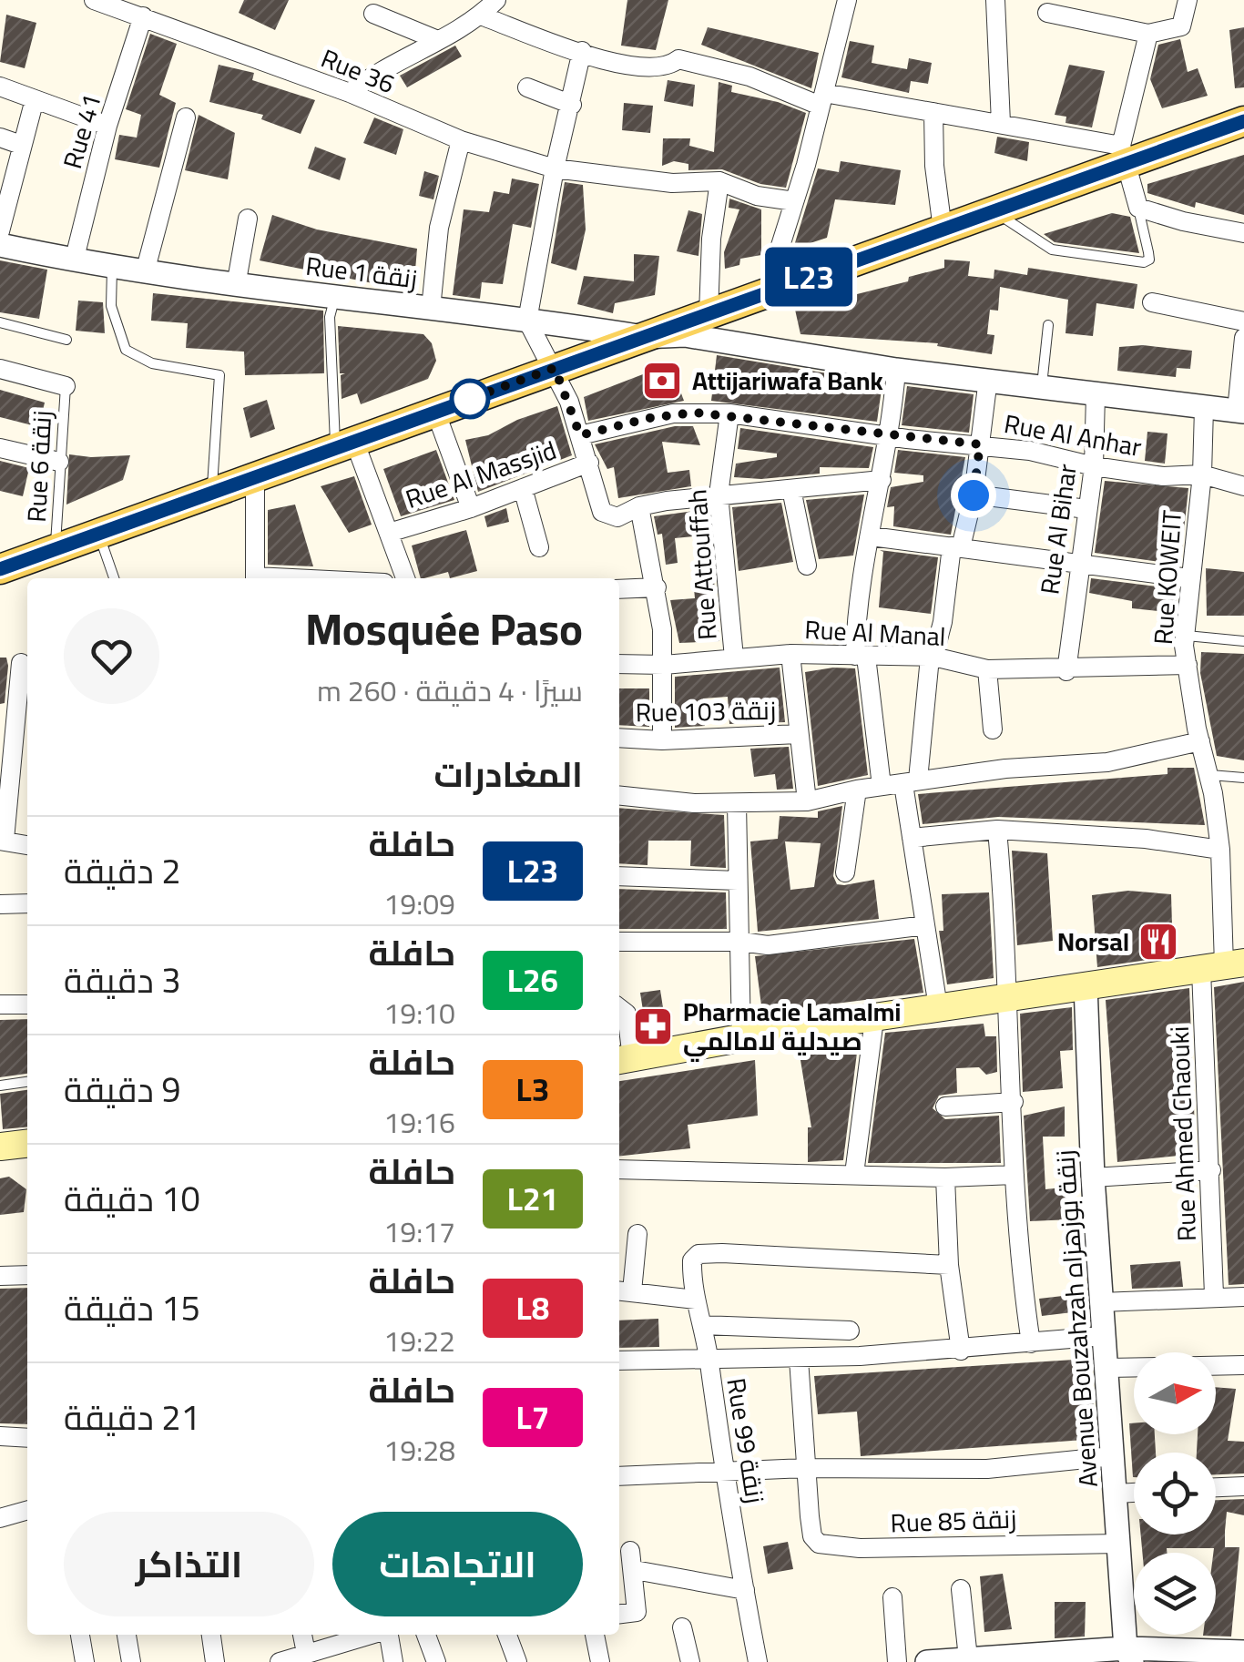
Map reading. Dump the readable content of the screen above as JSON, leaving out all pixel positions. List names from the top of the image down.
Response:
{
  "streets": {
    "street": [
      "Rue 36",
      "Rue 41",
      "Rue 1 زنقة",
      "Rue Al Anhar",
      "Rue Al Massjid",
      "Rue Al Bihar",
      "Rue Attouffah",
      "Rue KOWEIT",
      "Rue Al Manal",
      "Rue 103 زنقة",
      "Rue Ahmed Chaouki",
      "Avenue Bouzahzah زنقة بوزهزاه",
      "Rue 99 زنقة",
      "Rue 85 زنقة"
    ],
    "lane": ["Rue 6 زنقة"]
  },
  "crossings": [
    ["Rue 36", "Rue 41"],
    ["Rue 41", "Rue 1 زنقة"],
    ["Rue 1 زنقة", "Rue Al Bihar"],
    ["Rue 1 زنقة", "Rue KOWEIT"],
    ["Rue Al Anhar", "Rue Al Bihar"],
    ["Rue Al Anhar", "Rue Attouffah"],
    ["Rue Al Anhar", "Rue KOWEIT"],
    ["Rue Al Bihar", "Rue Al Manal"],
    ["Rue Attouffah", "Rue Al Manal"],
    ["Rue KOWEIT", "Rue Al Manal"],
    ["Rue KOWEIT", "Rue Ahmed Chaouki"],
    ["Avenue Bouzahzah زنقة بوزهزاه", "Rue 85 زنقة"]
  ],
  "places": {
    "bank": ["Attijariwafa Bank"],
    "restaurant": ["Norsal"],
    "pharmacy": ["Pharmacie Lamalmi صيدلية لامالمي"]
  },
  "lines": ["bus line L23"],
  "north": "right",
  "page": {
    "on_map": "L23",
    "heading": [
      ["Mosquée Paso", "سيرًا · 4 دقيقة · 260 m"],
      "المغادرات"
    ],
    "list": [
      {
        "mark": "L23",
        "name": "حافلة",
        "note": "19:09",
        "value": "2 دقيقة"
      },
      {
        "mark": "L26",
        "name": "حافلة",
        "note": "19:10",
        "value": "3 دقيقة"
      },
      {
        "mark": "L3",
        "name": "حافلة",
        "note": "19:16",
        "value": "9 دقيقة"
      },
      {
        "mark": "L21",
        "name": "حافلة",
        "note": "19:17",
        "value": "10 دقيقة"
      },
      {
        "mark": "L8",
        "name": "حافلة",
        "note": "19:22",
        "value": "15 دقيقة"
      },
      {
        "mark": "L7",
        "name": "حافلة",
        "note": "19:28",
        "value": "21 دقيقة"
      }
    ],
    "buttons": ["الاتجاهات", "التذاكر"]
  }
}
